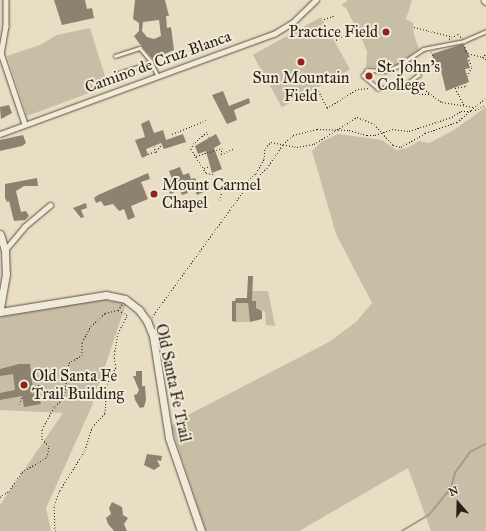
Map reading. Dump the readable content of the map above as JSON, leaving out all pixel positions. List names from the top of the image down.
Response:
{
  "streets": {
    "street": ["Camino de Cruz Blanca", "Old Santa Fe Trail"]
  },
  "places": [
    "Practice Field",
    "Sun Mountain Field",
    "St. John's College",
    "Mount Carmel Chapel",
    "Old Santa Fe Trail Building"
  ],
  "north": "top"
}
